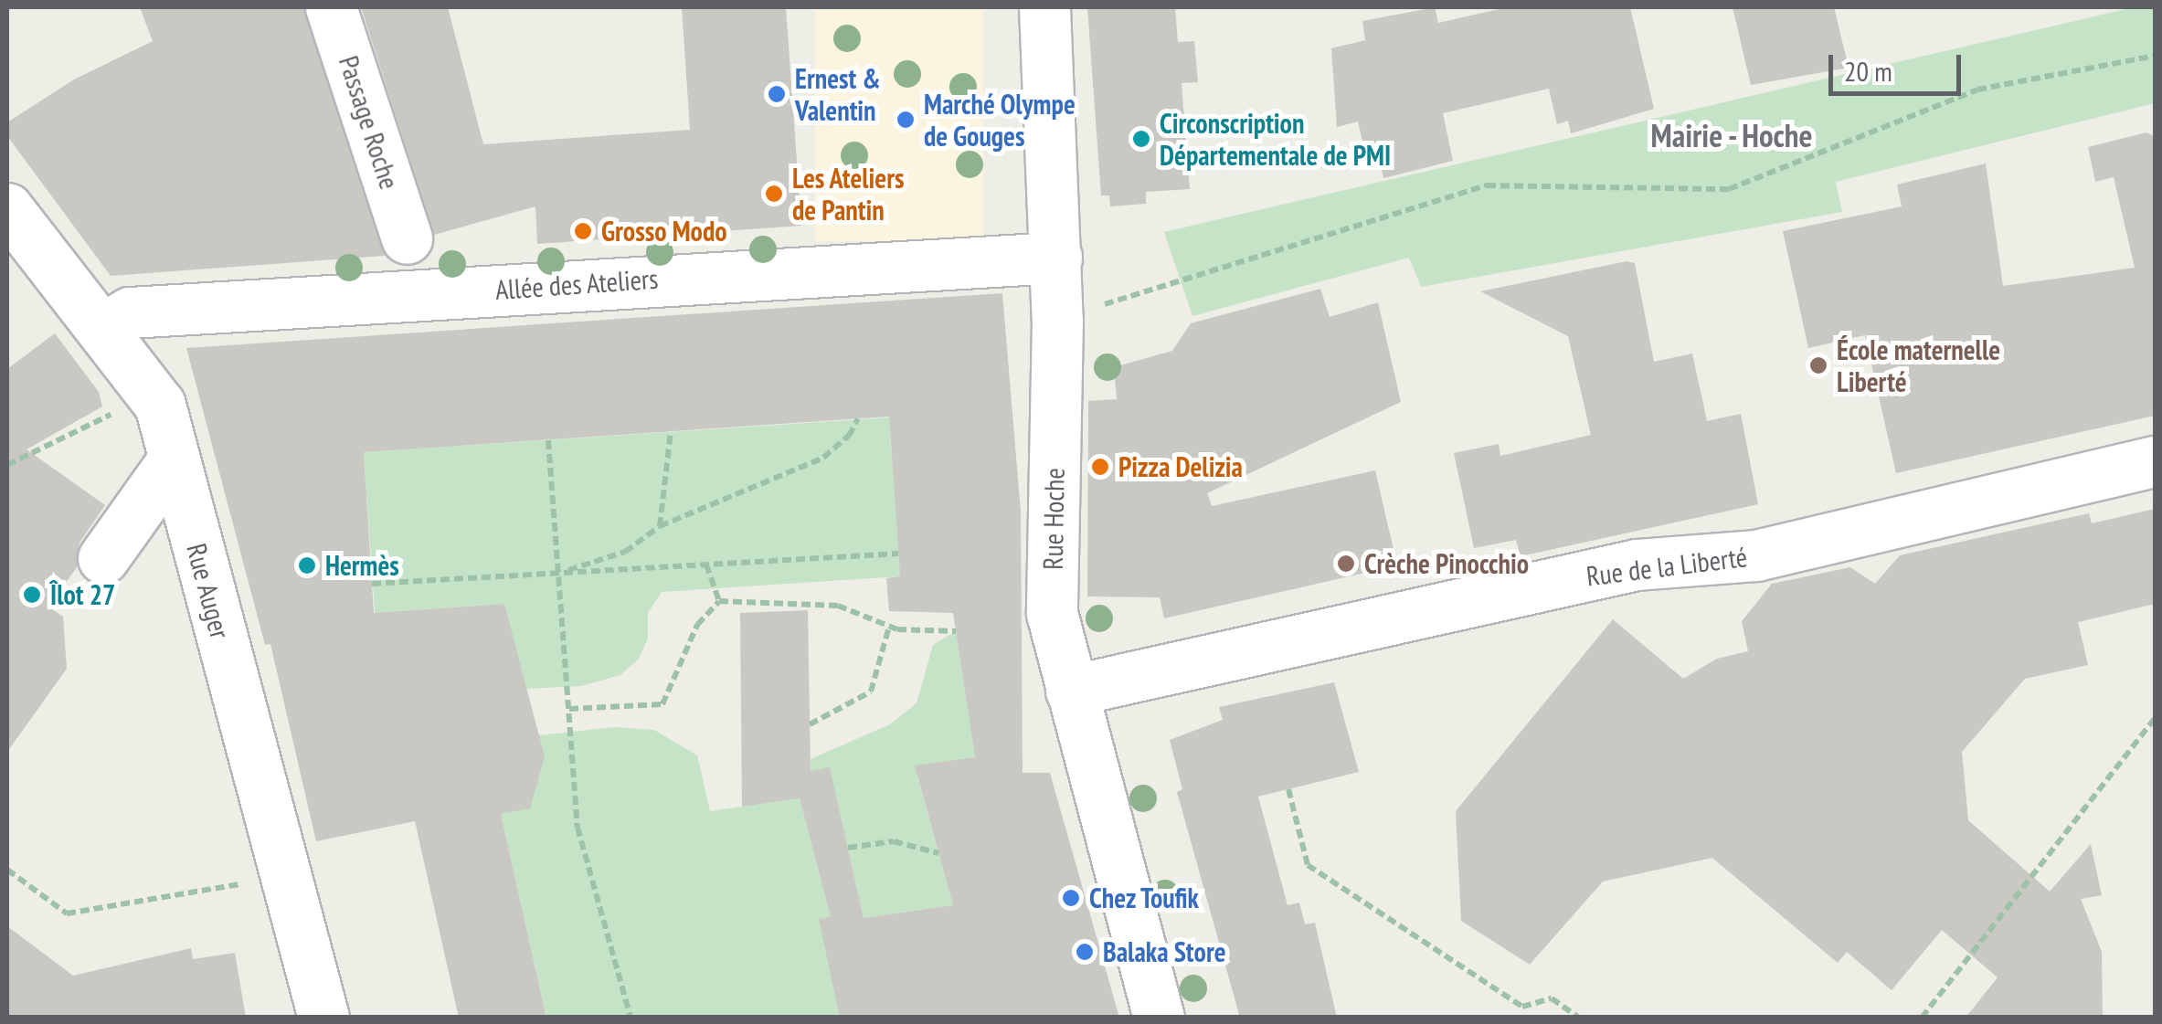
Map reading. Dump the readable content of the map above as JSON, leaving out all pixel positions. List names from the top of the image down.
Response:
{
  "streets": {
    "street": [
      "Passage Roche",
      "Allée des Ateliers",
      "Rue Hoche",
      "Rue de la Liberté",
      "Rue Auger"
    ]
  },
  "crossings": [
    ["Allée des Ateliers", "Rue Hoche"],
    ["Allée des Ateliers", "Rue Auger"],
    ["Rue Hoche", "Rue de la Liberté"]
  ],
  "districts": ["Mairie - Hoche"],
  "places": [
    "Ernest & Valentin",
    "Marché Olympe de Gouges",
    "Circonscription Départementale de PMI",
    "Les Ateliers de Pantin",
    "Grosso Modo",
    "École maternelle Liberté",
    "Pizza Delizia",
    "Crèche Pinocchio",
    "Hermès",
    "Îlot 27",
    "Chez Toufik",
    "Balaka Store"
  ],
  "scale_bar": "20 m"
}
